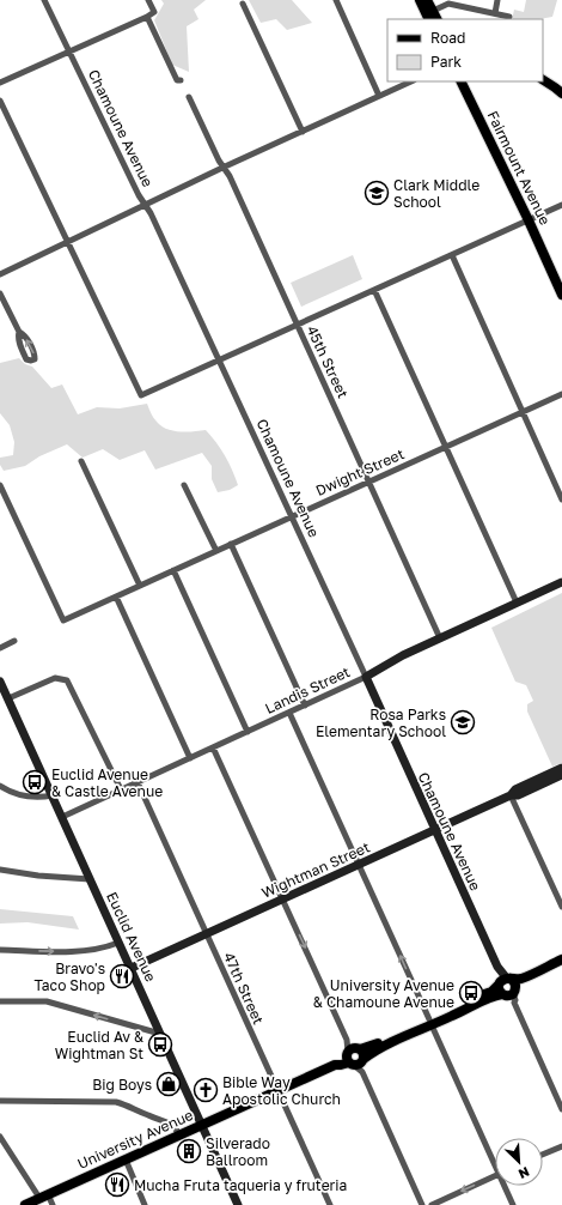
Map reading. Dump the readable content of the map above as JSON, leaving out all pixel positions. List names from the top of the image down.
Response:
{
  "streets": {
    "main road": [
      "Chamoune Avenue",
      "Fairmount Avenue",
      "Landis Street",
      "Wightman Street",
      "Euclid Avenue",
      "University Avenue"
    ],
    "street": ["45th Street", "Dwight Street", "47th Street"]
  },
  "crossings": [
    ["Chamoune Avenue", "Dwight Street"],
    ["Chamoune Avenue", "Landis Street"],
    ["Chamoune Avenue", "Wightman Street"],
    ["Chamoune Avenue", "University Avenue"],
    ["45th Street", "Dwight Street"],
    ["45th Street", "Landis Street"],
    ["Landis Street", "Euclid Avenue"],
    ["Landis Street", "47th Street"],
    ["Wightman Street", "Euclid Avenue"],
    ["Wightman Street", "47th Street"],
    ["Euclid Avenue", "University Avenue"],
    ["47th Street", "University Avenue"]
  ],
  "places": {
    "school or university": ["Clark Middle School", "Rosa Parks Elementary School"],
    "bus stop": ["Euclid Avenue & Castle Avenue", "University Avenue & Chamoune Avenue", "Euclid Av & Wightman St"],
    "restaurant": ["Bravo's Taco Shop", "Mucha Fruta taqueria y fruteria"],
    "shop": ["Big Boys"],
    "church": ["Bible Way Apostolic Church"],
    "building": ["Silverado Ballroom"]
  },
  "legend": ["Road", "Park"],
  "north": "bottom right"
}
